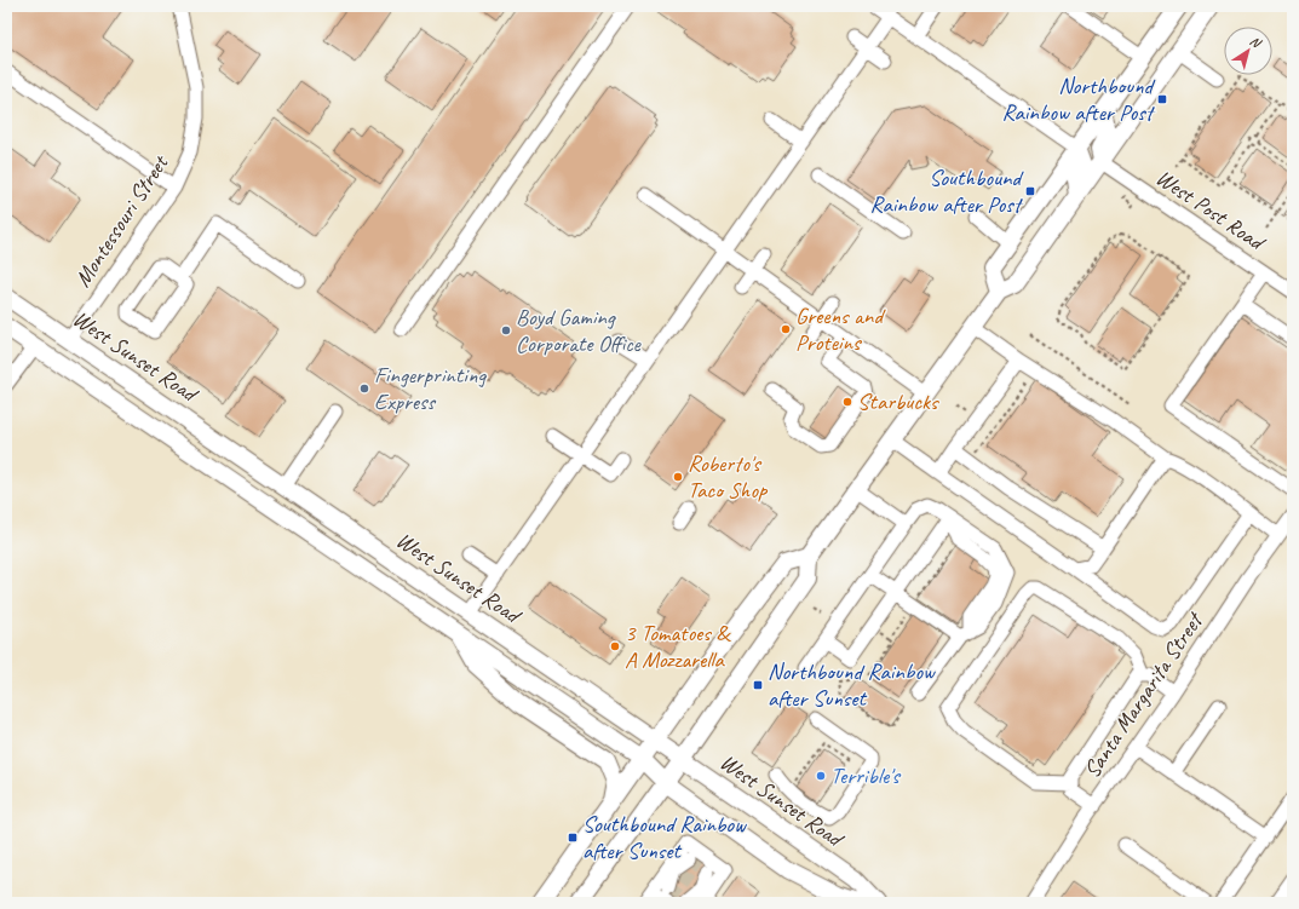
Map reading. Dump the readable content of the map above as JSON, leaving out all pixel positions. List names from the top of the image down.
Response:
{
  "streets": {
    "main road": ["West Sunset Road"],
    "street": ["West Post Road", "Montessouri Street", "Santa Margarita Street"]
  },
  "crossings": [
    ["Montessouri Street", "West Sunset Road"]
  ],
  "places": {
    "transit": [
      "Northbound Rainbow after Post",
      "Southbound Rainbow after Post",
      "Northbound Rainbow after Sunset",
      "Southbound Rainbow after Sunset"
    ],
    "other": [
      "Greens and Proteins",
      "Boyd Gaming Corporate Office",
      "Fingerprinting Express",
      "Starbucks",
      "Roberto's Taco Shop",
      "3 Tomatoes & A Mozzarella",
      "Terrible's"
    ]
  },
  "north": "top right"
}
